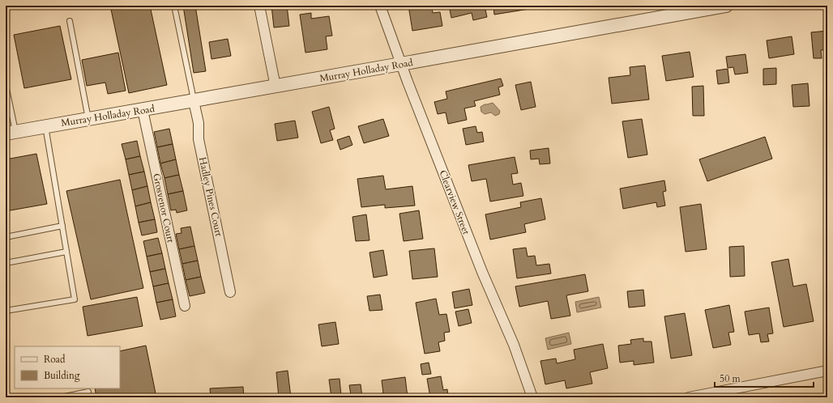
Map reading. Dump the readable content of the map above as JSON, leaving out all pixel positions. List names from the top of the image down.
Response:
{
  "streets": {
    "street": [
      "Murray Holladay Road",
      "Hadley Pines Court",
      "Clearview Street",
      "Grosvenor Court"
    ]
  },
  "crossings": [
    ["Murray Holladay Road", "Hadley Pines Court"],
    ["Murray Holladay Road", "Clearview Street"],
    ["Murray Holladay Road", "Grosvenor Court"]
  ],
  "legend": ["Road", "Building"],
  "scale_bar": "50 m"
}
